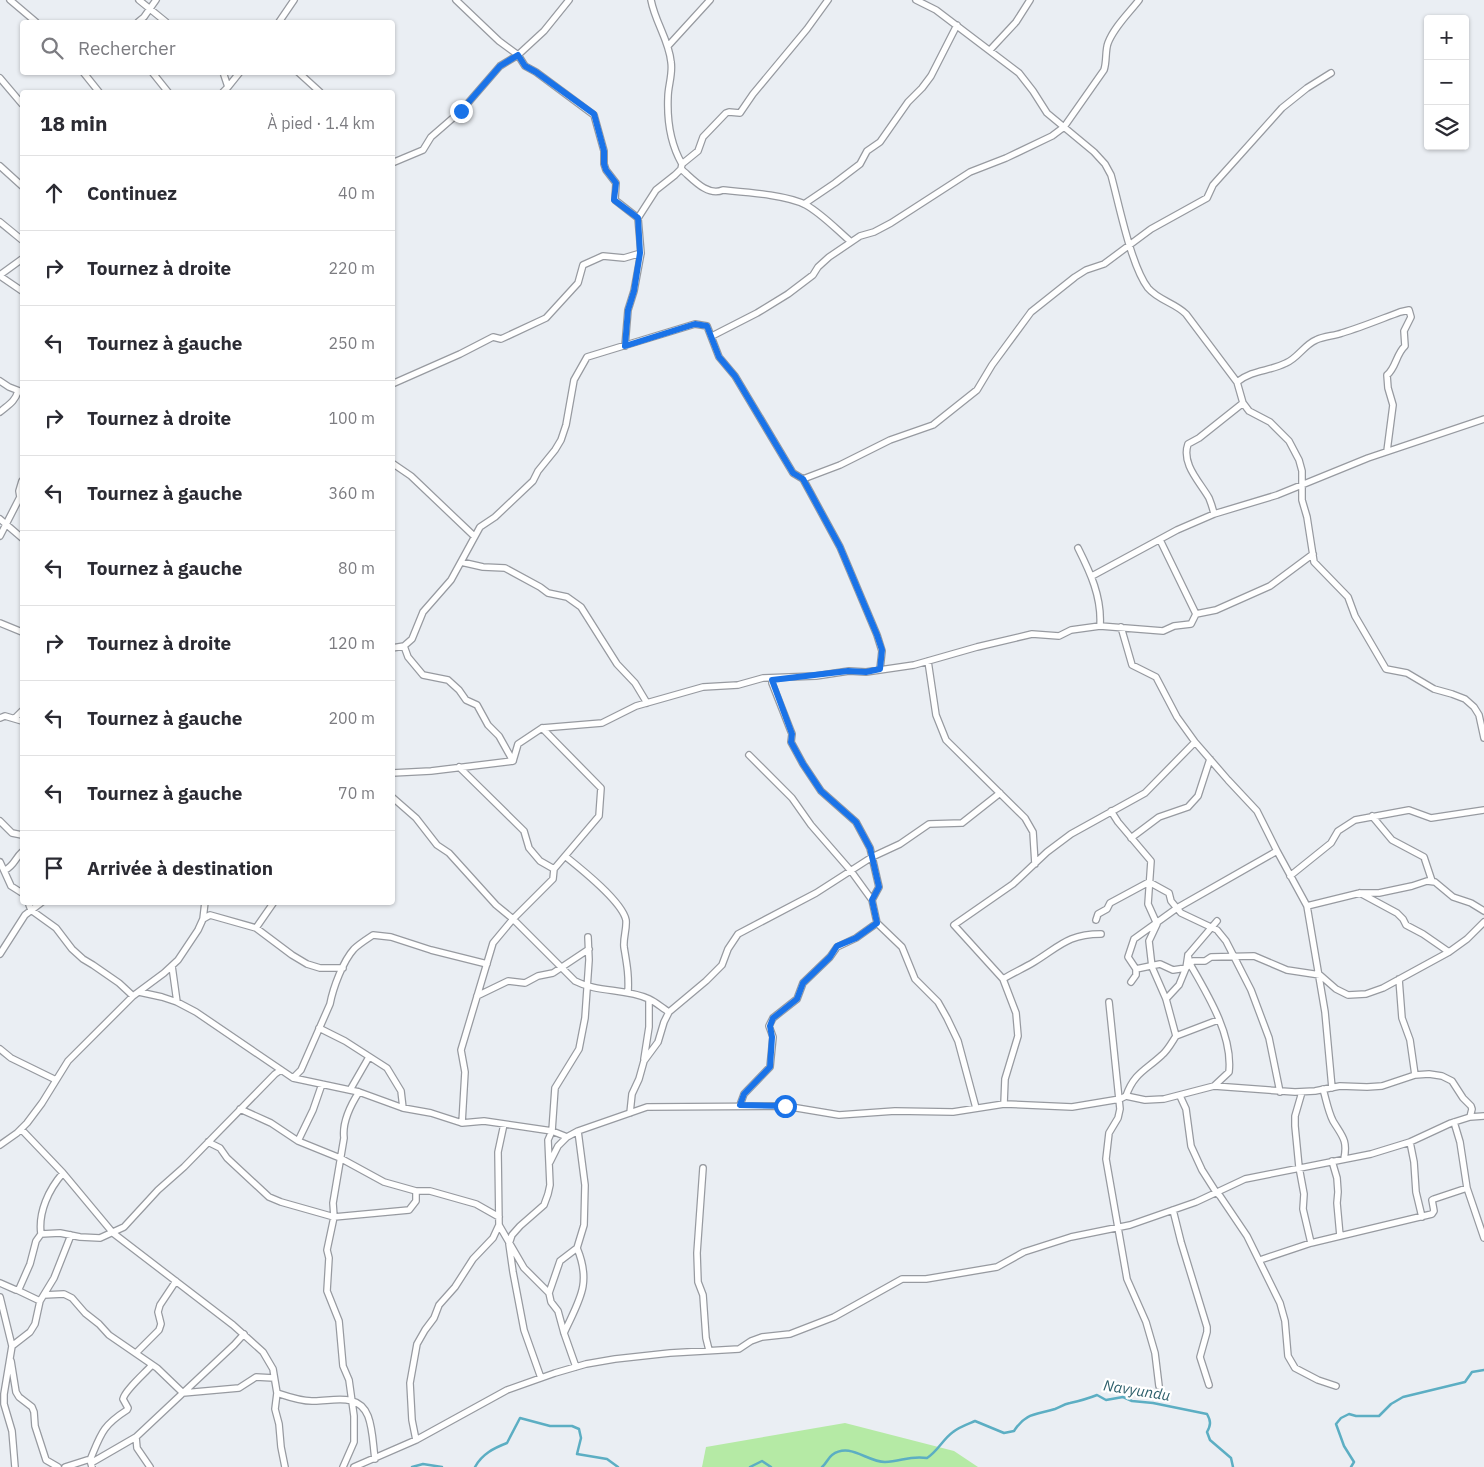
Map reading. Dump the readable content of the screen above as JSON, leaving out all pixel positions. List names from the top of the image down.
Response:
{
  "water": ["Navyundu"],
  "page": {
    "map_buttons": ["+", "−"],
    "search": "Rechercher",
    "heading": ["18 min", "À pied · 1.4 km"],
    "list": [
      ["Continuez", "40 m"],
      ["Tournez à droite", "220 m"],
      ["Tournez à gauche", "250 m"],
      ["Tournez à droite", "100 m"],
      ["Tournez à gauche", "360 m"],
      ["Tournez à gauche", "80 m"],
      ["Tournez à droite", "120 m"],
      ["Tournez à gauche", "200 m"],
      ["Tournez à gauche", "70 m"],
      "Arrivée à destination"
    ]
  }
}
